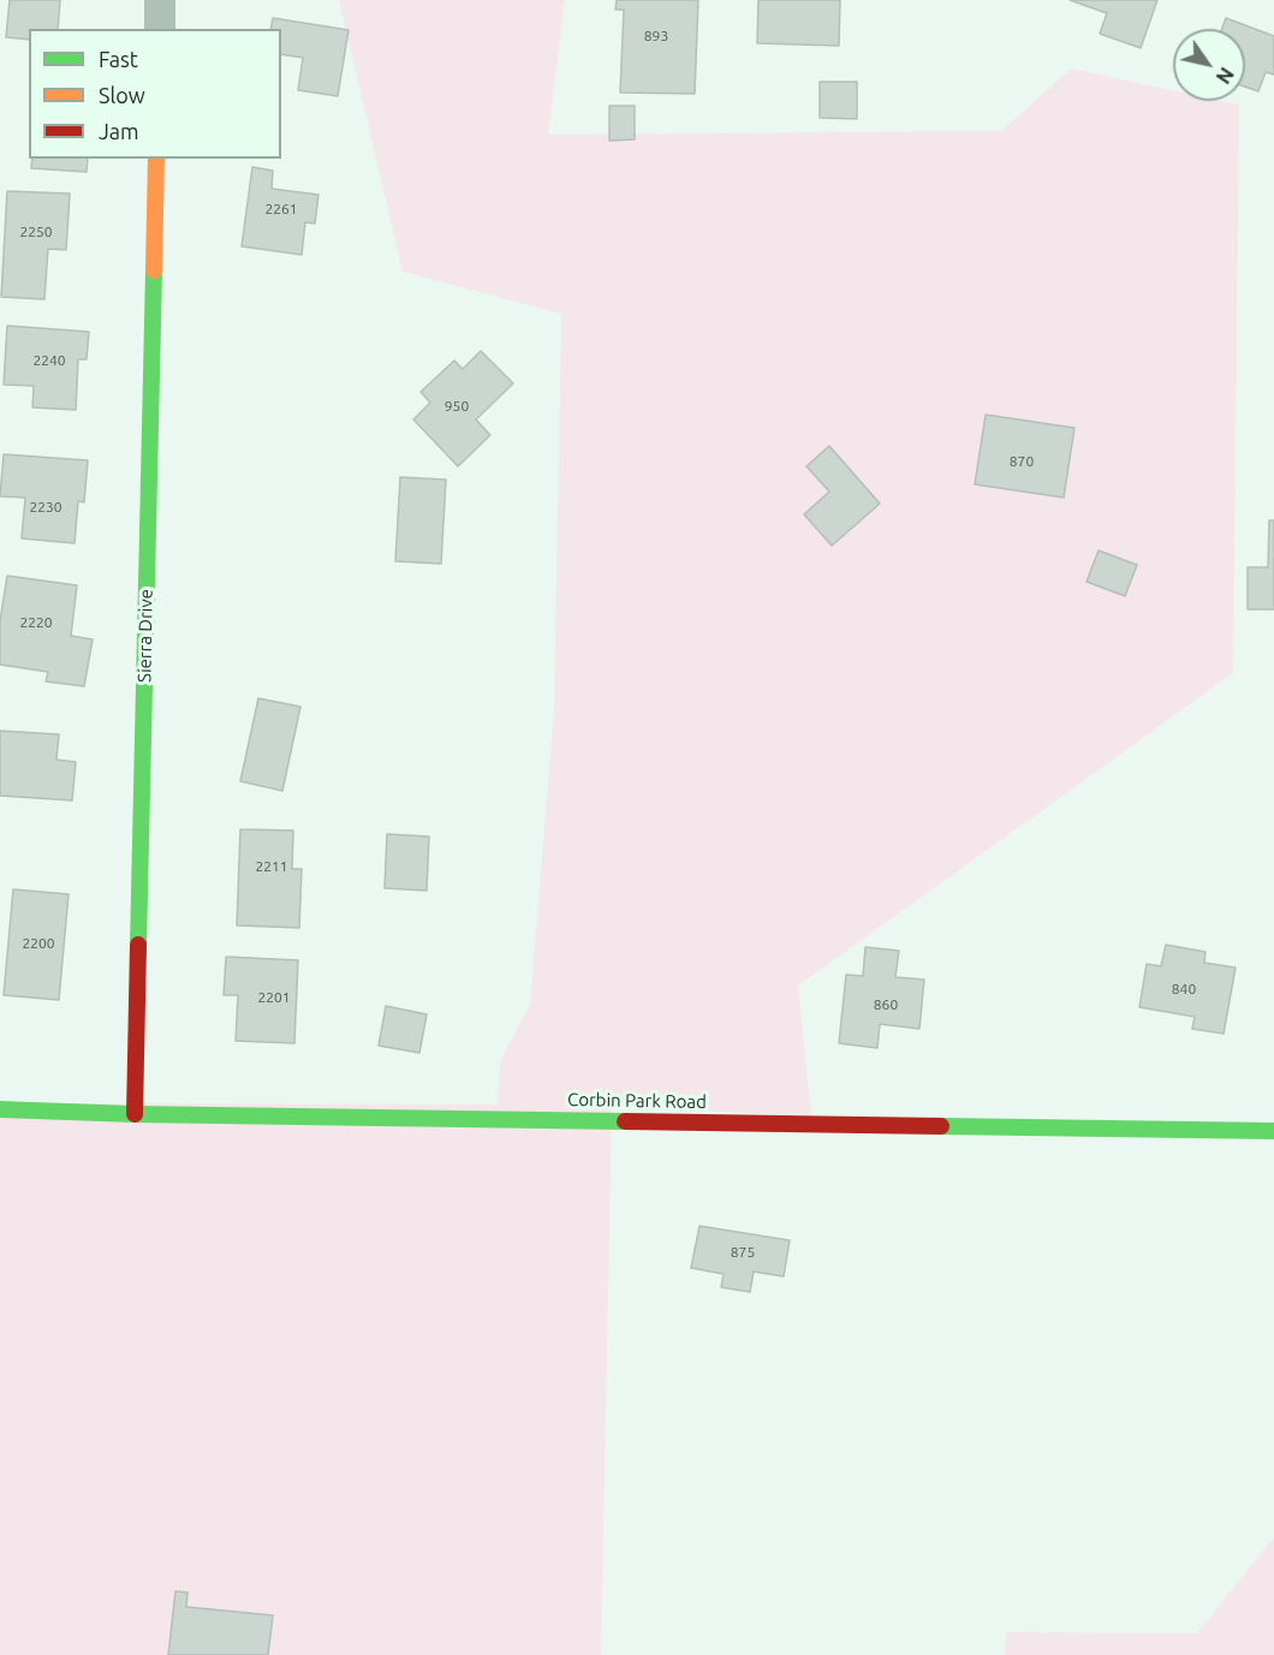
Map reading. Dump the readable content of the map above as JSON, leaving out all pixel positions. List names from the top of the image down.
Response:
{
  "streets": {
    "street": ["Sierra Drive", "Corbin Park Road"]
  },
  "crossings": [
    ["Sierra Drive", "Corbin Park Road"]
  ],
  "house_numbers": [
    "893",
    "2261",
    "2250",
    "2240",
    "950",
    "870",
    "2230",
    "2220",
    "2211",
    "2200",
    "840",
    "2201",
    "860",
    "875"
  ],
  "legend": ["Fast", "Slow", "Jam"],
  "north": "bottom right"
}
